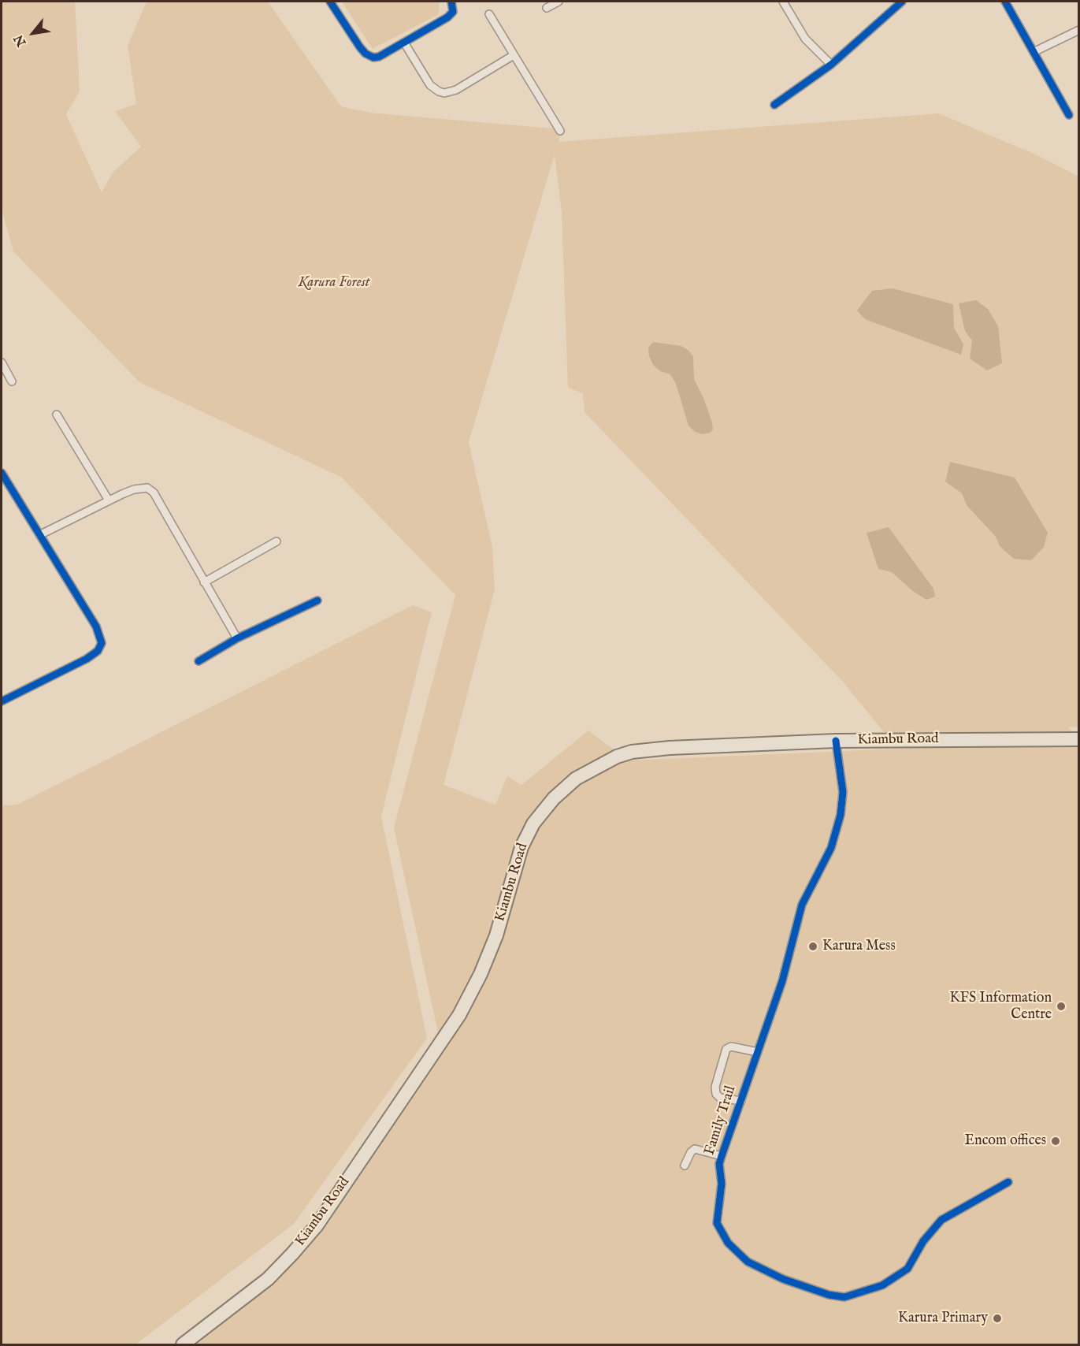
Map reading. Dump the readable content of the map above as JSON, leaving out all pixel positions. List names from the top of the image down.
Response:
{
  "streets": {
    "highway": ["Kiambu Road"],
    "street": ["Family Trail"]
  },
  "crossings": [
    ["Kiambu Road", "Family Trail"]
  ],
  "parks": ["Karura Forest"],
  "places": [
    "Karura Mess",
    "KFS Information Centre",
    "Encom offices",
    "Karura Primary"
  ],
  "north": "bottom left"
}
